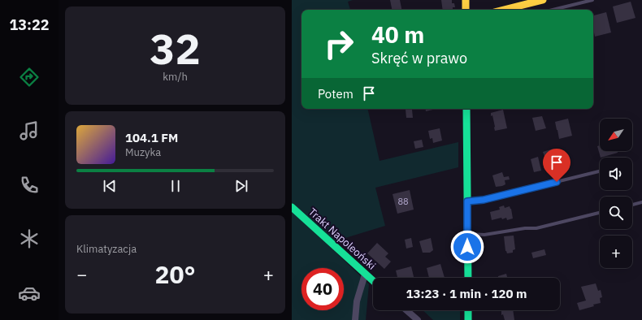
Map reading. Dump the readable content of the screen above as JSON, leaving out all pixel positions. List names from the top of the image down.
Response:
{
  "streets": {
    "street": ["Trakt Napoleoński"]
  },
  "house_numbers": ["88"],
  "north": "bottom left",
  "page": {
    "tabs": "13:22",
    "tile": [
      ["32", "km/h"],
      "Klimatyzacja"
    ],
    "turn": ["40 m", "Skręć w prawo"],
    "then": "Potem",
    "map_buttons": "+",
    "song": ["104.1 FM", "Muzyka"],
    "heat": ["−", "20°", "+"],
    "limit": "40",
    "trip": "13:23 · 1 min · 120 m"
  }
}
